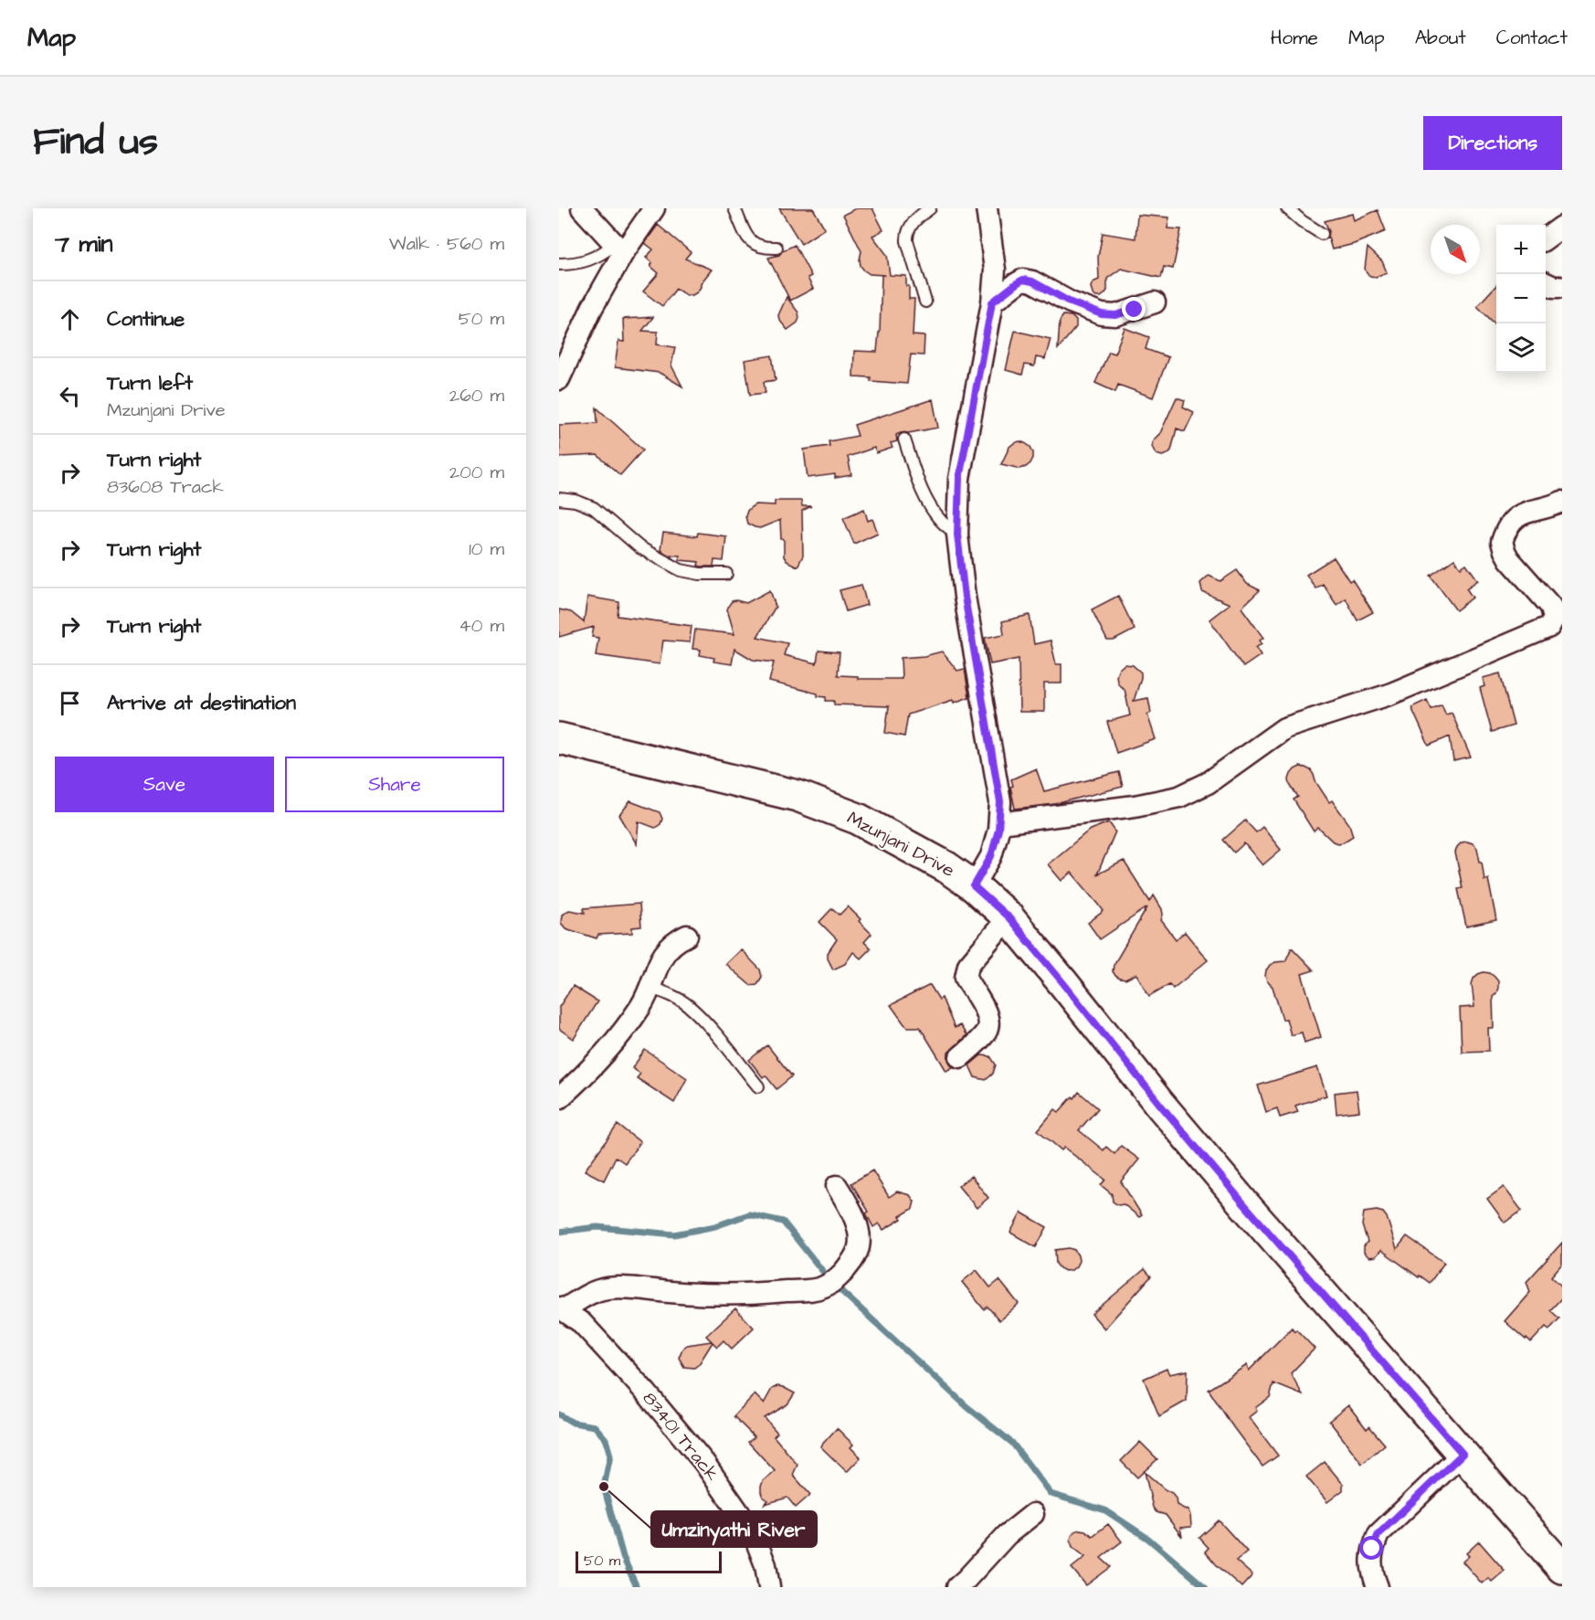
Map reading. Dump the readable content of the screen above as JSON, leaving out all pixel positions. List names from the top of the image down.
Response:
{
  "streets": {
    "main road": ["Mzunjani Drive"],
    "street": ["83401 Track"]
  },
  "places": ["Umzinyathi River"],
  "scale_bar": "50 m",
  "north": "bottom right",
  "page": {
    "header": "Map",
    "nav": [
      "Home",
      "Map",
      "About",
      "Contact"
    ],
    "title": "Find us",
    "buttons": [
      "Directions",
      ["Save", "Share"]
    ],
    "heading": ["7 min", "Walk · 560 m"],
    "map_buttons": ["+", "−"],
    "list": [
      ["Continue", "50 m"],
      ["Turn left", "Mzunjani Drive", "260 m"],
      ["Turn right", "83608 Track", "200 m"],
      ["Turn right", "10 m"],
      ["Turn right", "40 m"],
      "Arrive at destination"
    ],
    "scale": "50 m"
  }
}
